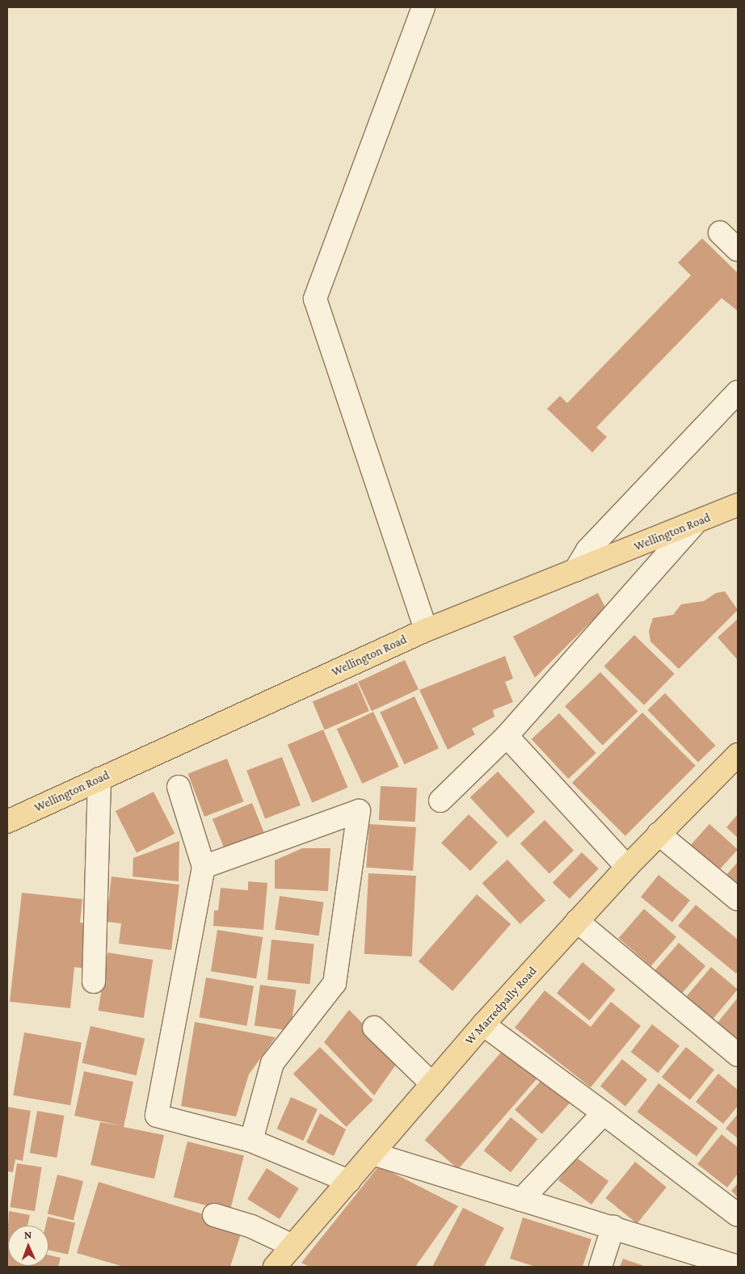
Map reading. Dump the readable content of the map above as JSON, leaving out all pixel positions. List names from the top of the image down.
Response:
{
  "streets": {
    "main road": ["Wellington Road", "W Marredpally Road"]
  },
  "north": "top"
}
